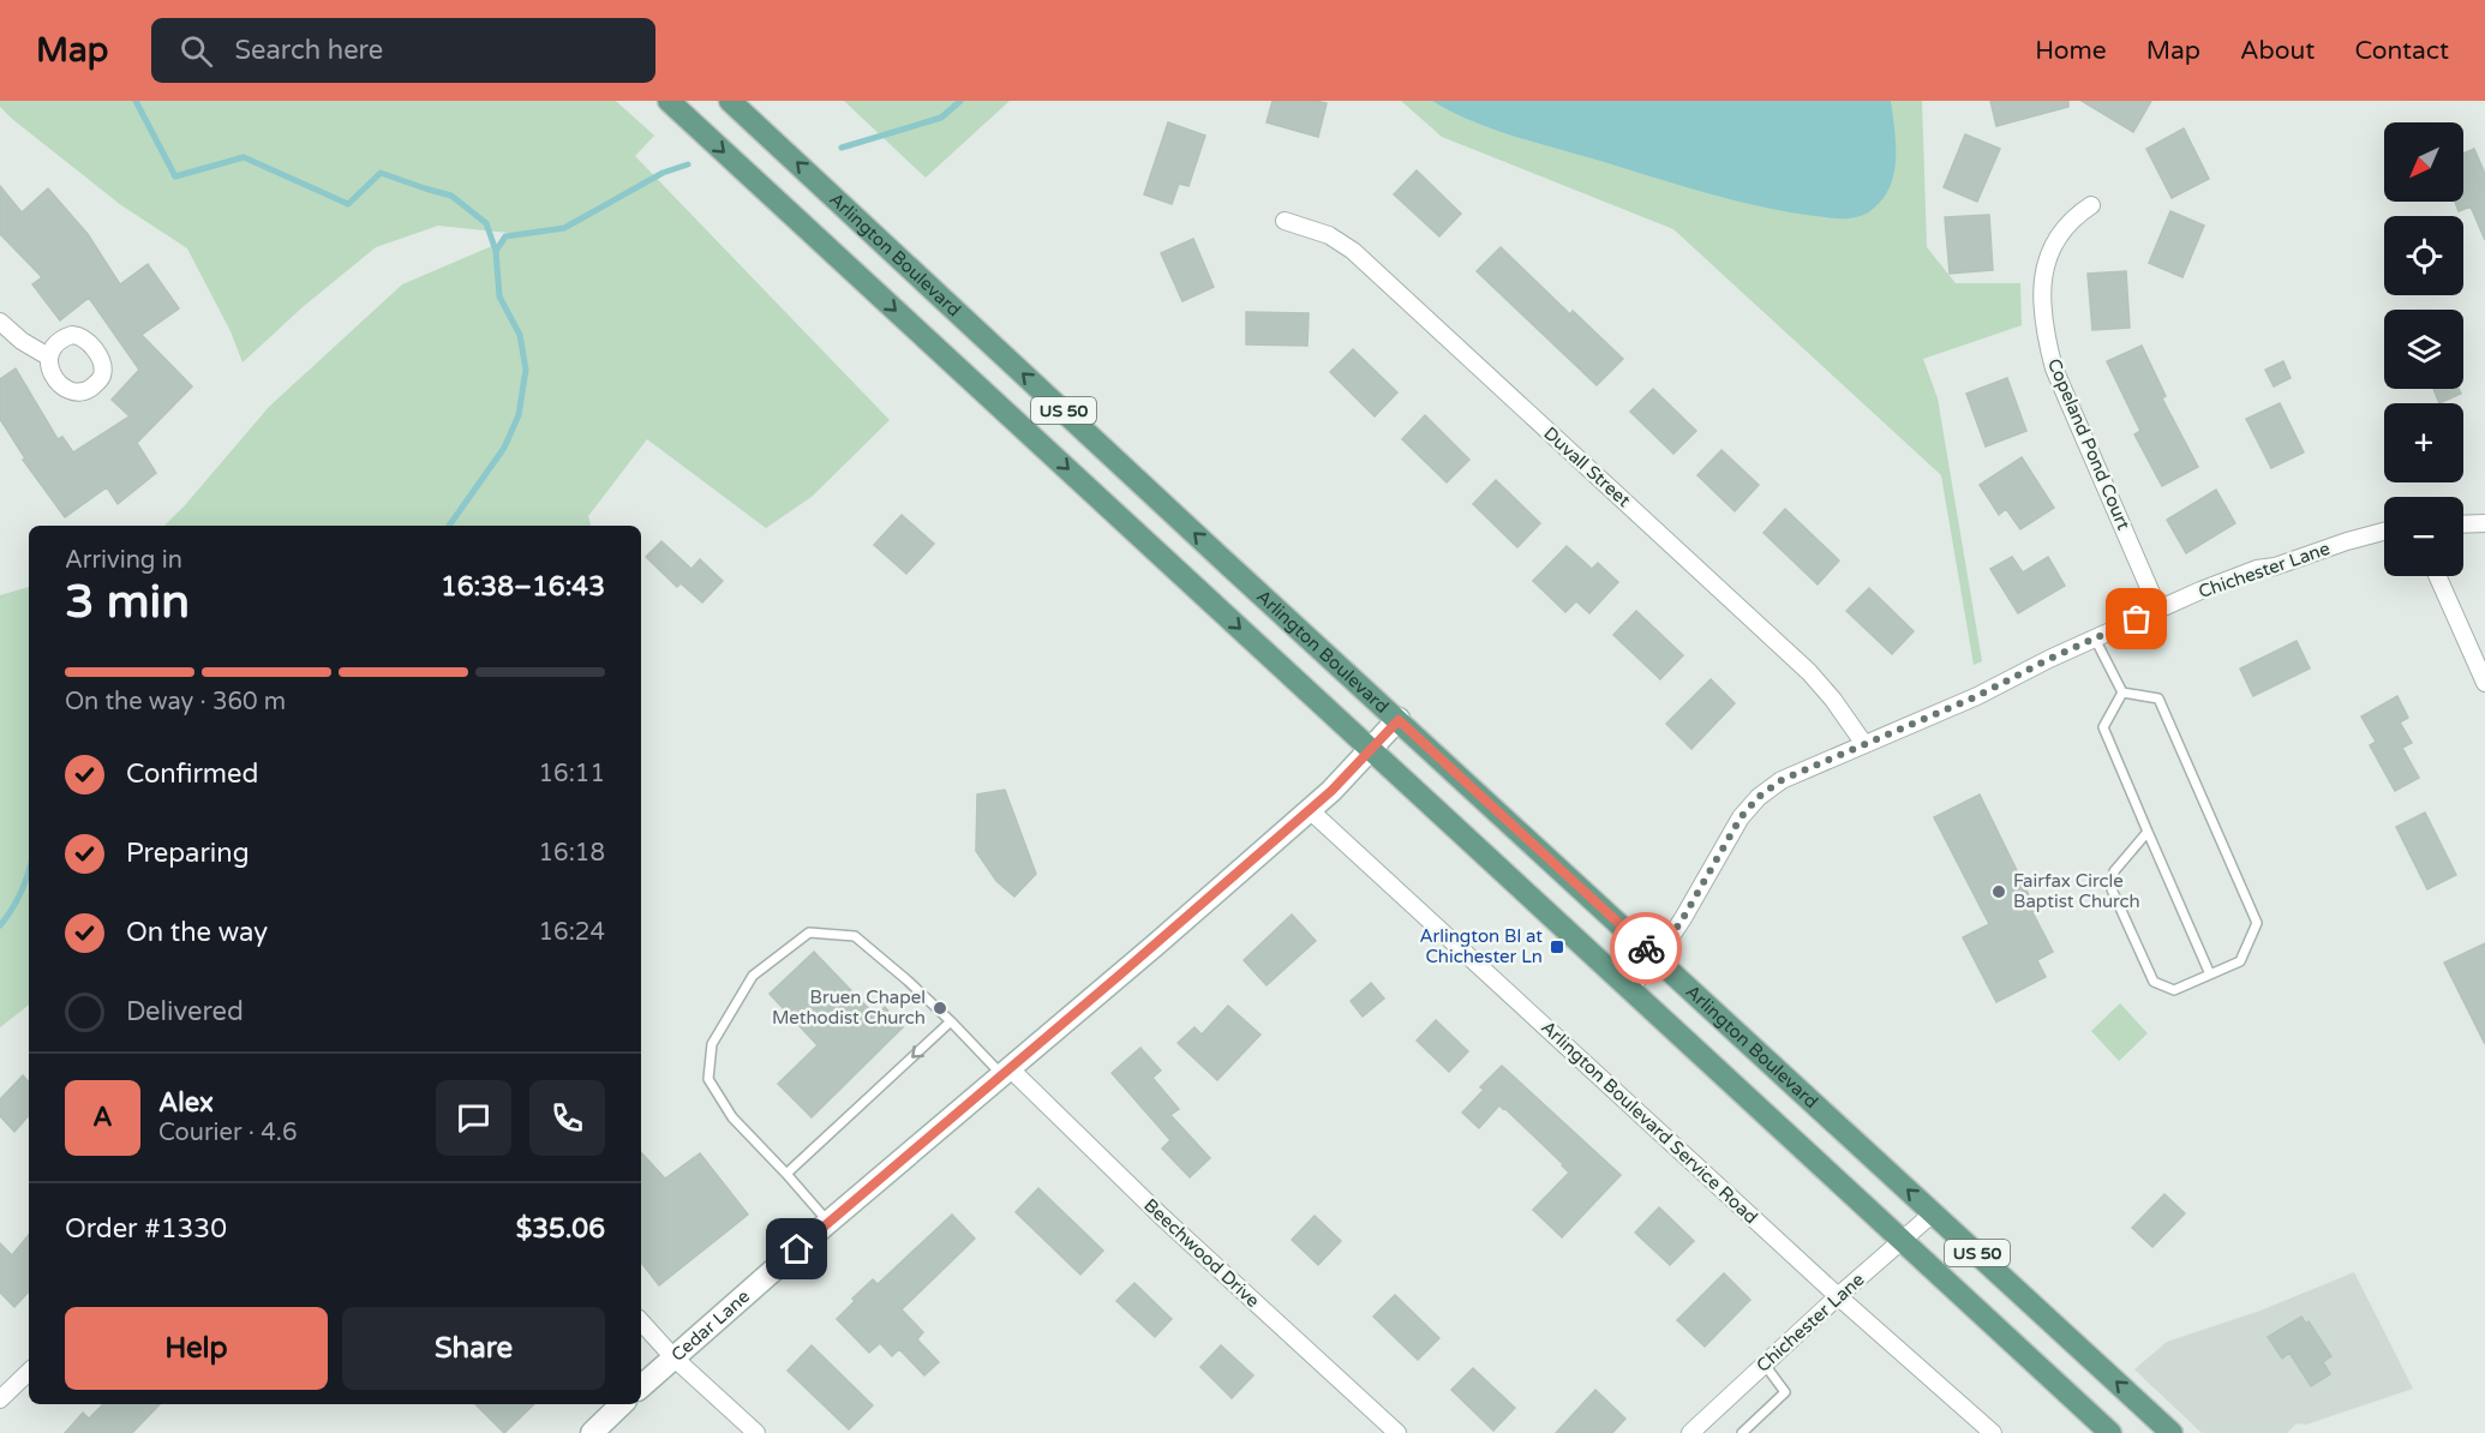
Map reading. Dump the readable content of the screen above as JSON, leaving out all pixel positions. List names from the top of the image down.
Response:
{
  "streets": {
    "main road": ["Arlington Boulevard", "US 50", "Cedar Lane"],
    "street": [
      "Copeland Pond Court",
      "Duvall Street",
      "Chichester Lane",
      "Arlington Boulevard Service Road",
      "Beechwood Drive"
    ]
  },
  "crossings": [
    ["Arlington Boulevard", "Chichester Lane"],
    ["Arlington Boulevard", "Cedar Lane"],
    ["US 50", "Chichester Lane"],
    ["US 50", "Cedar Lane"],
    ["Copeland Pond Court", "Chichester Lane"],
    ["Duvall Street", "Chichester Lane"],
    ["Chichester Lane", "Arlington Boulevard Service Road"],
    ["Arlington Boulevard Service Road", "Cedar Lane"],
    ["Beechwood Drive", "Cedar Lane"]
  ],
  "places": {
    "other": ["Fairfax Circle Baptist Church", "Bruen Chapel Methodist Church"],
    "transit": ["Arlington Bl at Chichester Ln"]
  },
  "north": "bottom left",
  "page": {
    "header": "Map",
    "search": "Search here",
    "nav": [
      "Home",
      "Map",
      "About",
      "Contact"
    ],
    "map_buttons": ["+", "−"],
    "heading": ["3 min", "Arriving in", "16:38–16:43"],
    "panel": [
      "Alex",
      "Courier · 4.6",
      "Order #1330",
      "$35.06"
    ],
    "bar": "On the way · 360 m",
    "list": [
      ["Confirmed", "16:11"],
      ["Preparing", "16:18"],
      ["On the way", "16:24"],
      "Delivered"
    ],
    "round": "A",
    "buttons": ["Help", "Share"]
  }
}
